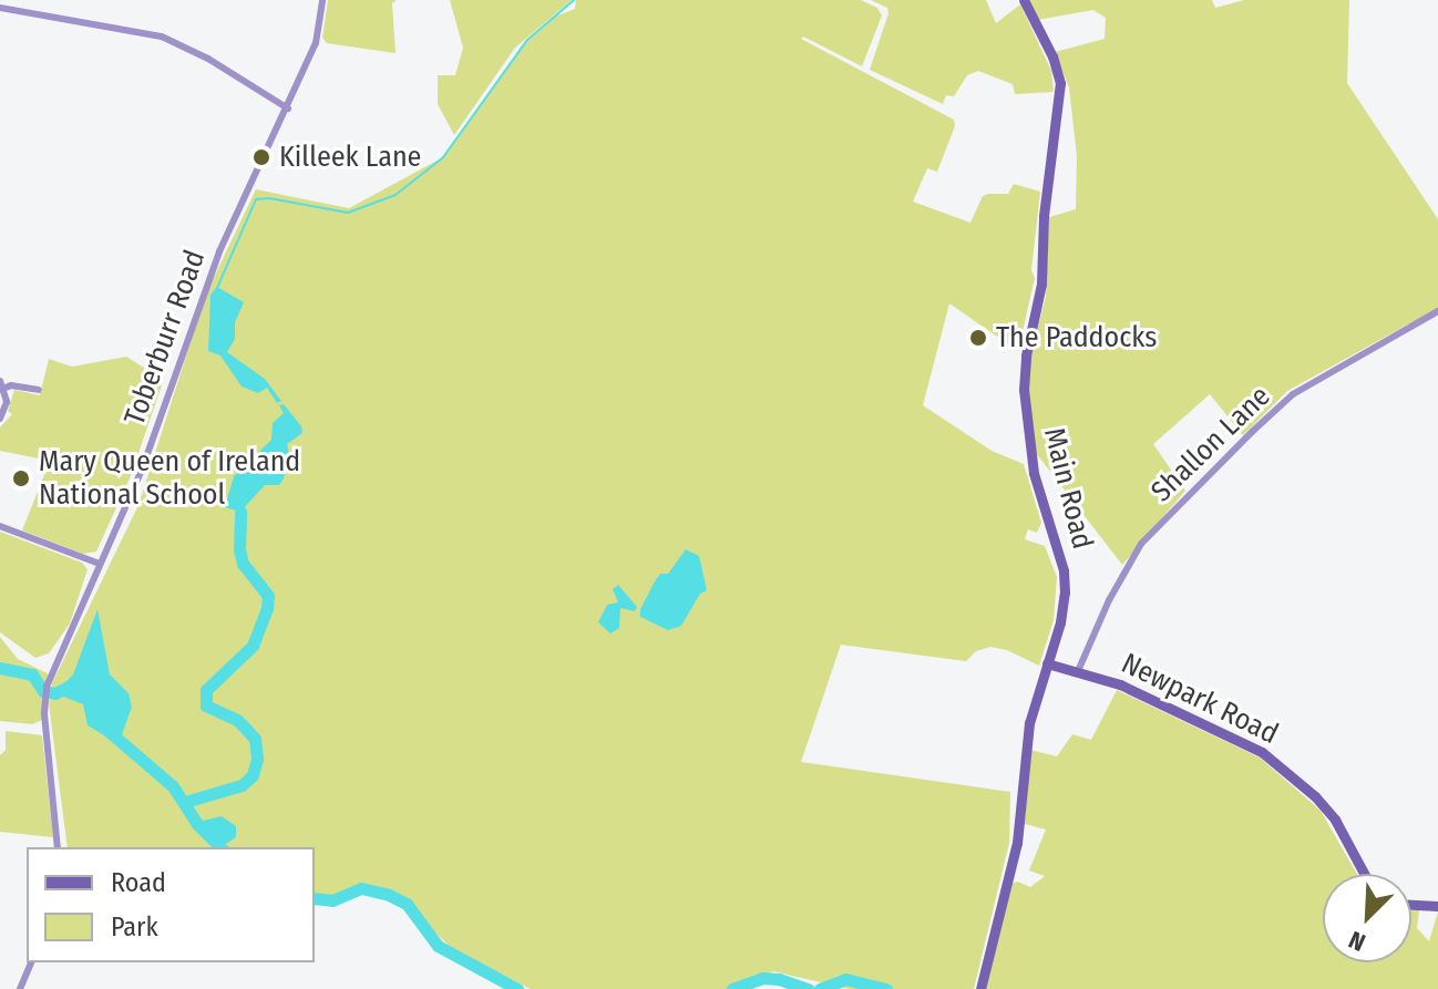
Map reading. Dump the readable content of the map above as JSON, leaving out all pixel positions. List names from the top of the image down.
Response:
{
  "streets": {
    "main road": ["Main Road", "Newpark Road"],
    "street": ["Toberburr Road", "Shallon Lane"]
  },
  "crossings": [
    ["Shallon Lane", "Newpark Road"],
    ["Main Road", "Newpark Road"]
  ],
  "places": ["Killeek Lane", "The Paddocks", "Mary Queen of Ireland National School"],
  "legend": ["Road", "Park"],
  "north": "bottom left"
}
